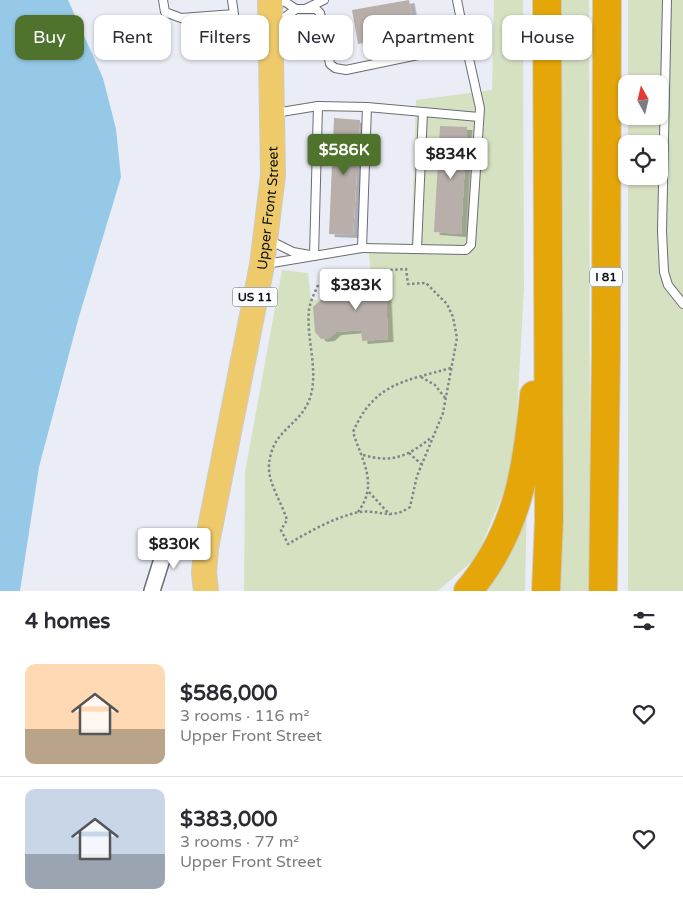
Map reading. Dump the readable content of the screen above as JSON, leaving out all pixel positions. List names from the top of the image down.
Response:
{
  "streets": {
    "highway": ["I 81"],
    "main road": ["Upper Front Street", "US 11"]
  },
  "north": "top",
  "page": {
    "chip": [
      "Buy",
      "Rent",
      "Filters",
      "New",
      "Apartment",
      "House"
    ],
    "price": [
      "$586K",
      "$834K",
      "$383K",
      "$830K"
    ],
    "heading": "4 homes",
    "list": [
      {
        "name": "$586,000",
        "note": "3 rooms · 116 m² · Upper Front Street"
      },
      {
        "name": "$383,000",
        "note": "3 rooms · 77 m² · Upper Front Street"
      }
    ]
  }
}
